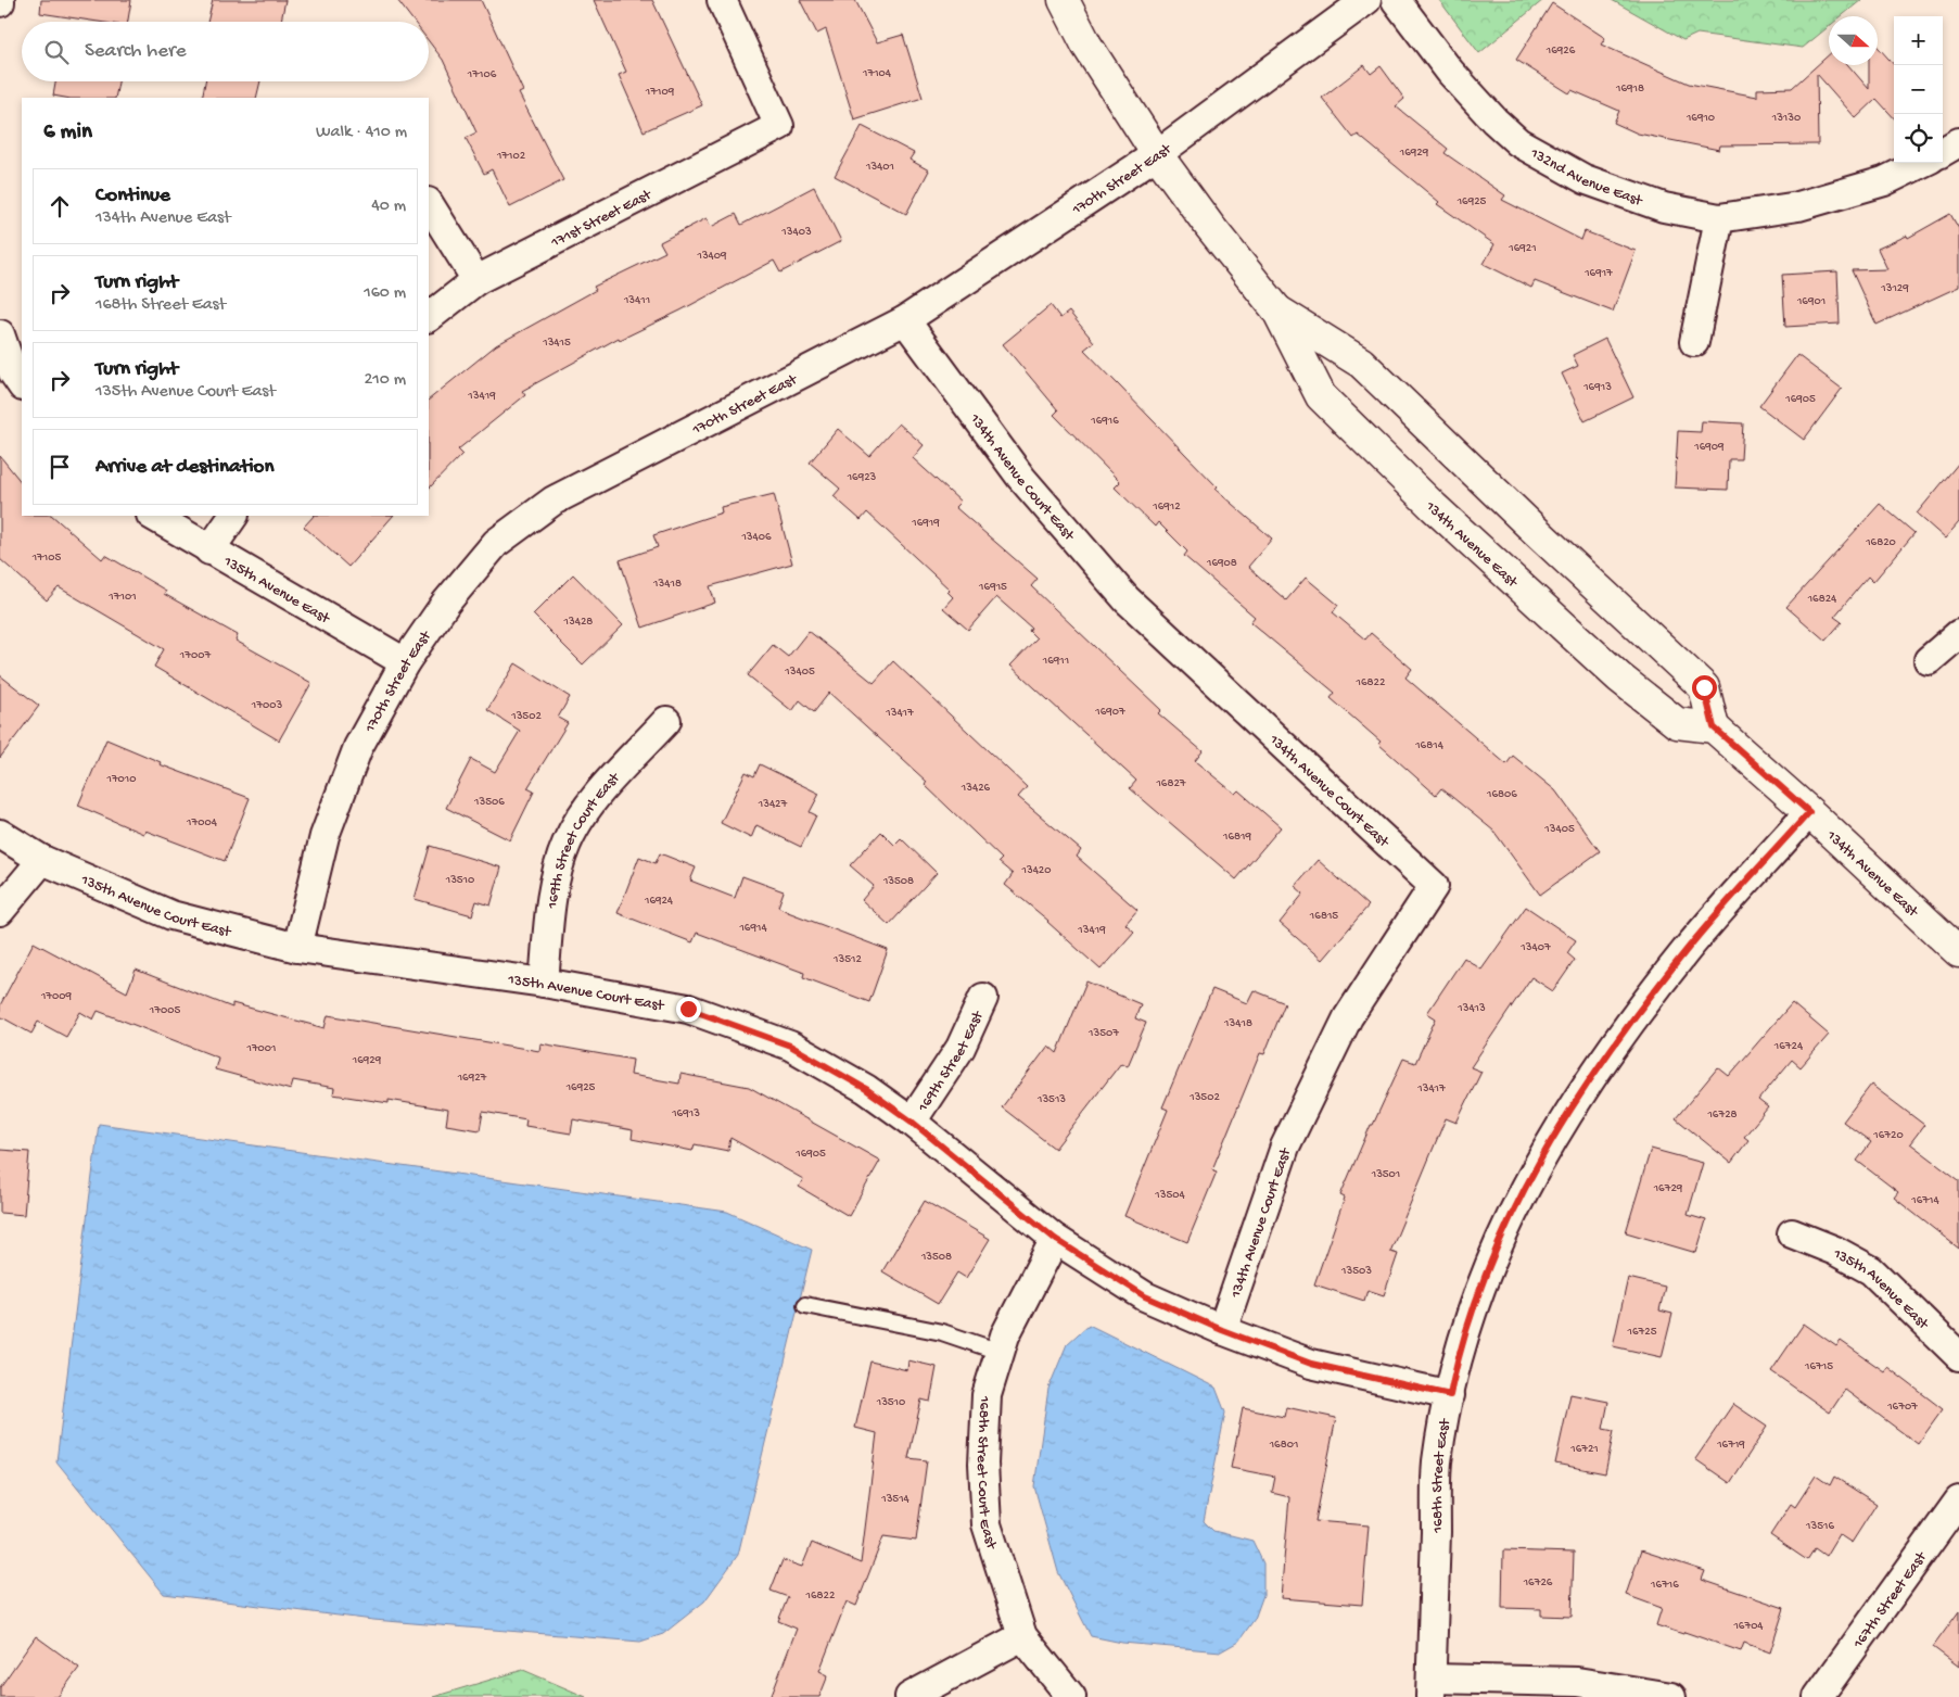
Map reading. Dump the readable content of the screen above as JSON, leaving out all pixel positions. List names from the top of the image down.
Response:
{
  "streets": {
    "street": [
      "132nd Avenue East",
      "170th Street East",
      "171st Street East",
      "134th Avenue Court East",
      "134th Avenue East",
      "135th Avenue East",
      "169th Street Court East",
      "135th Avenue Court East",
      "169th Street East",
      "168th Street Court East",
      "168th Street East",
      "167th Street East"
    ]
  },
  "crossings": [
    ["170th Street East", "134th Avenue Court East"],
    ["170th Street East", "134th Avenue East"],
    ["170th Street East", "135th Avenue East"],
    ["170th Street East", "135th Avenue Court East"],
    ["134th Avenue Court East", "135th Avenue Court East"],
    ["134th Avenue East", "168th Street East"],
    ["169th Street Court East", "135th Avenue Court East"],
    ["135th Avenue Court East", "169th Street East"],
    ["135th Avenue Court East", "168th Street Court East"],
    ["135th Avenue Court East", "168th Street East"]
  ],
  "house_numbers": [
    "16926",
    "17104",
    "17106",
    "16918",
    "17109",
    "16910",
    "13130",
    "16929",
    "17102",
    "13401",
    "16925",
    "13403",
    "16921",
    "13409",
    "16917",
    "13129",
    "13411",
    "16901",
    "13415",
    "16913",
    "13419",
    "16905",
    "16916",
    "16909",
    "16923",
    "16912",
    "16919",
    "13406",
    "16820",
    "17105",
    "16908",
    "13418",
    "16915",
    "17101",
    "16824",
    "13428",
    "17007",
    "16911",
    "13405",
    "16822",
    "17003",
    "16907",
    "13417",
    "13502",
    "16814",
    "17010",
    "16827",
    "13426",
    "16806",
    "13506",
    "13427",
    "17004",
    "13405",
    "16819",
    "13420",
    "13510",
    "13508",
    "16924",
    "16815",
    "16914",
    "13419",
    "13407",
    "13512",
    "17009",
    "13413",
    "17005",
    "13418",
    "13507",
    "16724",
    "17001",
    "16929",
    "16927",
    "16925",
    "13417",
    "13502",
    "13513",
    "16913",
    "16728",
    "16720",
    "16905",
    "13501",
    "16729",
    "13504",
    "16714",
    "13508",
    "13503",
    "16725",
    "16715",
    "13510",
    "16707",
    "16801",
    "16719",
    "16721",
    "13514",
    "13516",
    "16726",
    "16716",
    "16822",
    "16704"
  ],
  "north": "right",
  "page": {
    "map_buttons": ["+", "−"],
    "search": "Search here",
    "heading": ["6 min", "Walk · 410 m"],
    "list": [
      ["Continue", "134th Avenue East", "40 m"],
      ["Turn right", "168th Street East", "160 m"],
      ["Turn right", "135th Avenue Court East", "210 m"],
      "Arrive at destination"
    ]
  }
}
